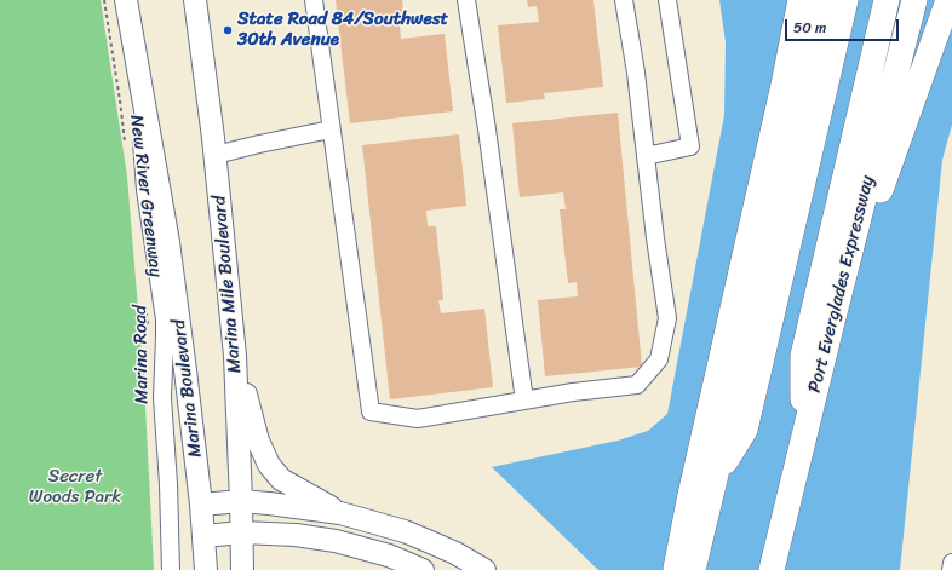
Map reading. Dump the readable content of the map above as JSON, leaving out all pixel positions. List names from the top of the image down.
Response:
{
  "streets": {
    "highway": ["Port Everglades Expressway"],
    "main road": ["Marina Mile Boulevard", "Marina Boulevard"],
    "street": ["Marina Road"],
    "path": ["New River Greenway"]
  },
  "crossings": [
    ["Marina Road", "Marina Boulevard"]
  ],
  "parks": ["Secret Woods Park"],
  "places": ["State Road 84/Southwest 30th Avenue"],
  "scale_bar": "50 m"
}
